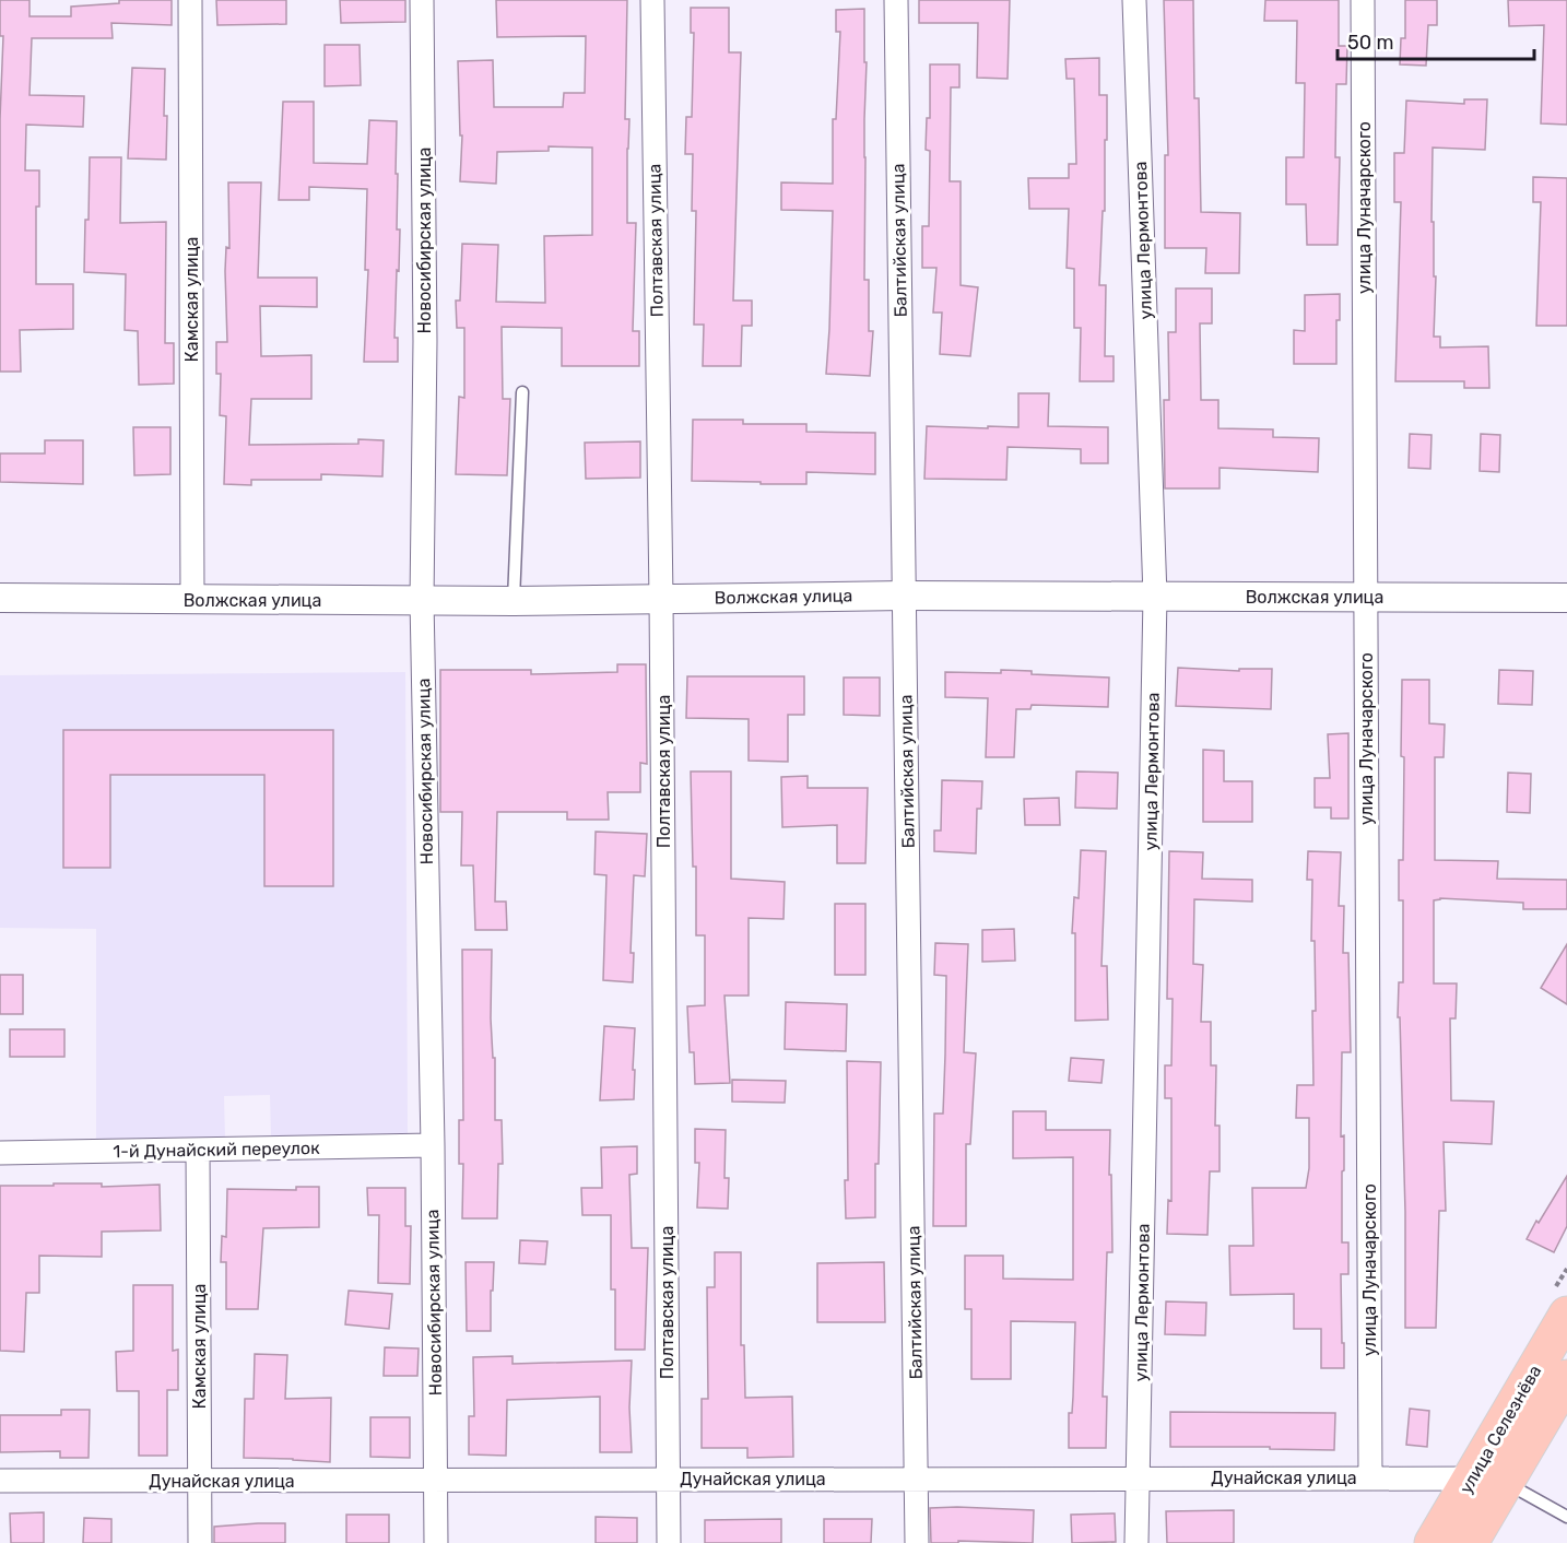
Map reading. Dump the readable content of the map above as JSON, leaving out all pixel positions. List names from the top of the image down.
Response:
{
  "streets": {
    "main road": ["улица Селезнёва"],
    "street": [
      "улица Луначарского",
      "Новосибирская улица",
      "Полтавская улица",
      "Балтийская улица",
      "улица Лермонтова",
      "Камская улица",
      "Волжская улица",
      "1-й Дунайский переулок",
      "Дунайская улица"
    ]
  },
  "crossings": [
    ["улица Луначарского", "Волжская улица"],
    ["улица Луначарского", "Дунайская улица"],
    ["Новосибирская улица", "Волжская улица"],
    ["Новосибирская улица", "1-й Дунайский переулок"],
    ["Новосибирская улица", "Дунайская улица"],
    ["Полтавская улица", "Волжская улица"],
    ["Полтавская улица", "Дунайская улица"],
    ["Балтийская улица", "Волжская улица"],
    ["Балтийская улица", "Дунайская улица"],
    ["улица Лермонтова", "Волжская улица"],
    ["улица Лермонтова", "Дунайская улица"],
    ["Камская улица", "Волжская улица"],
    ["Камская улица", "1-й Дунайский переулок"],
    ["Камская улица", "Дунайская улица"],
    ["улица Селезнёва", "Дунайская улица"]
  ],
  "scale_bar": "50 m"
}
